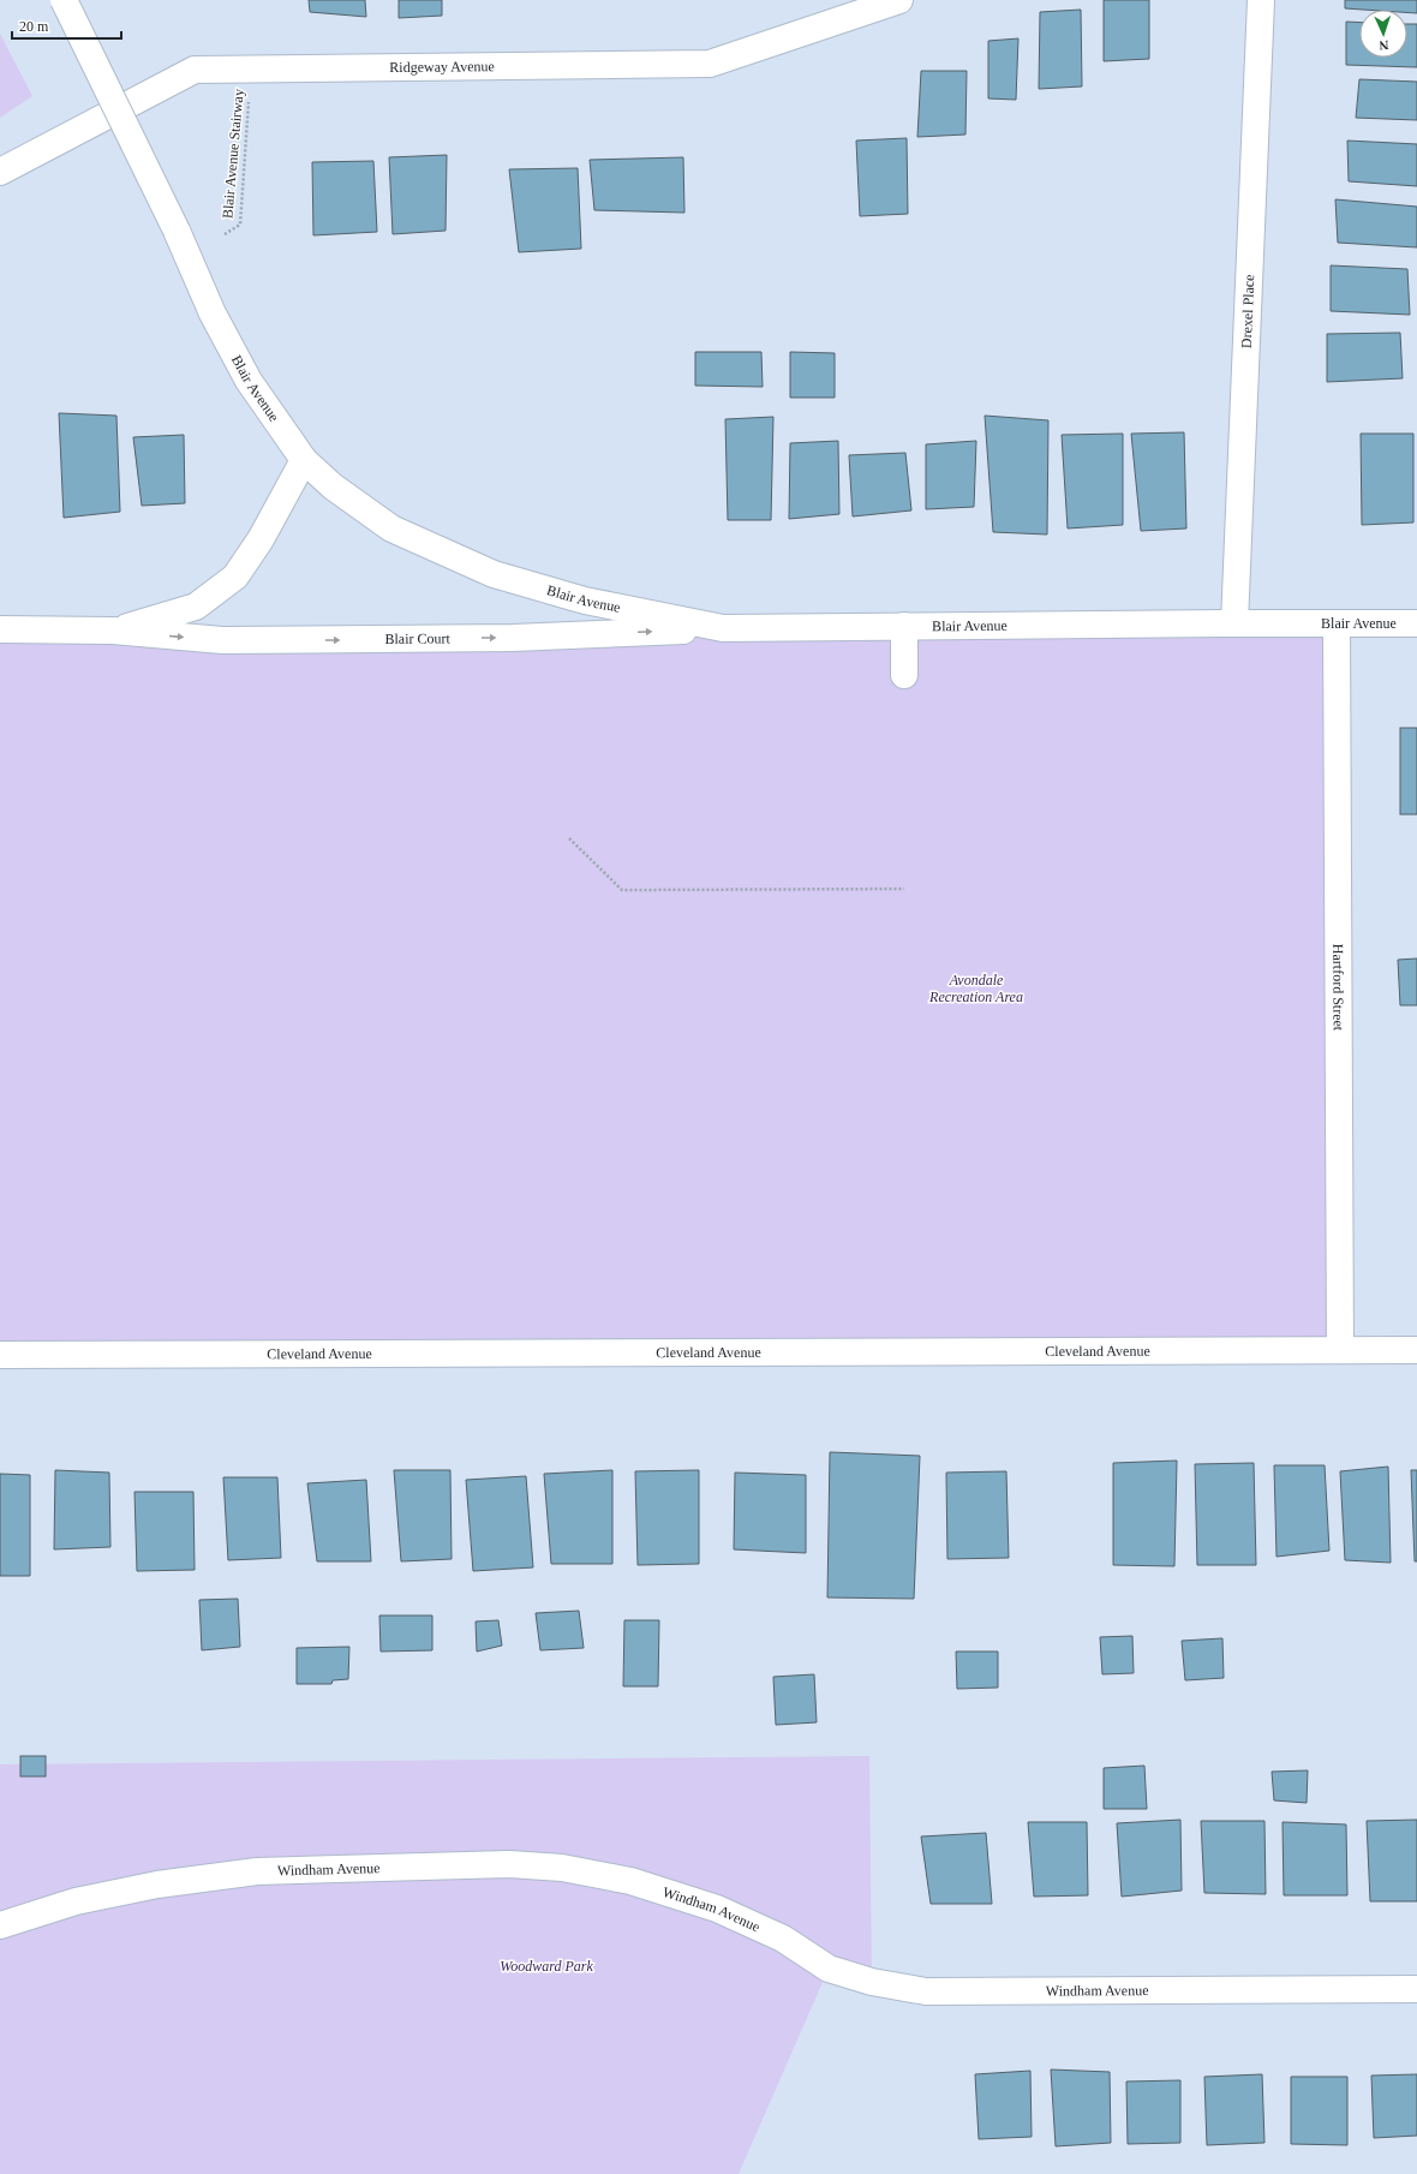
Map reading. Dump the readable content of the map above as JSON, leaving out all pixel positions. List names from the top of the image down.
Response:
{
  "streets": {
    "street": [
      "Ridgeway Avenue",
      "Drexel Place",
      "Blair Avenue",
      "Blair Court",
      "Hartford Street",
      "Cleveland Avenue",
      "Windham Avenue"
    ],
    "path": ["Blair Avenue Stairway"]
  },
  "crossings": [
    ["Ridgeway Avenue", "Blair Avenue Stairway"],
    ["Drexel Place", "Blair Avenue"],
    ["Blair Avenue", "Blair Court"],
    ["Blair Avenue", "Hartford Street"],
    ["Hartford Street", "Cleveland Avenue"]
  ],
  "one_way": ["Blair Court"],
  "parks": ["Avondale Recreation Area", "Woodward Park"],
  "scale_bar": "20 m",
  "north": "bottom"
}
